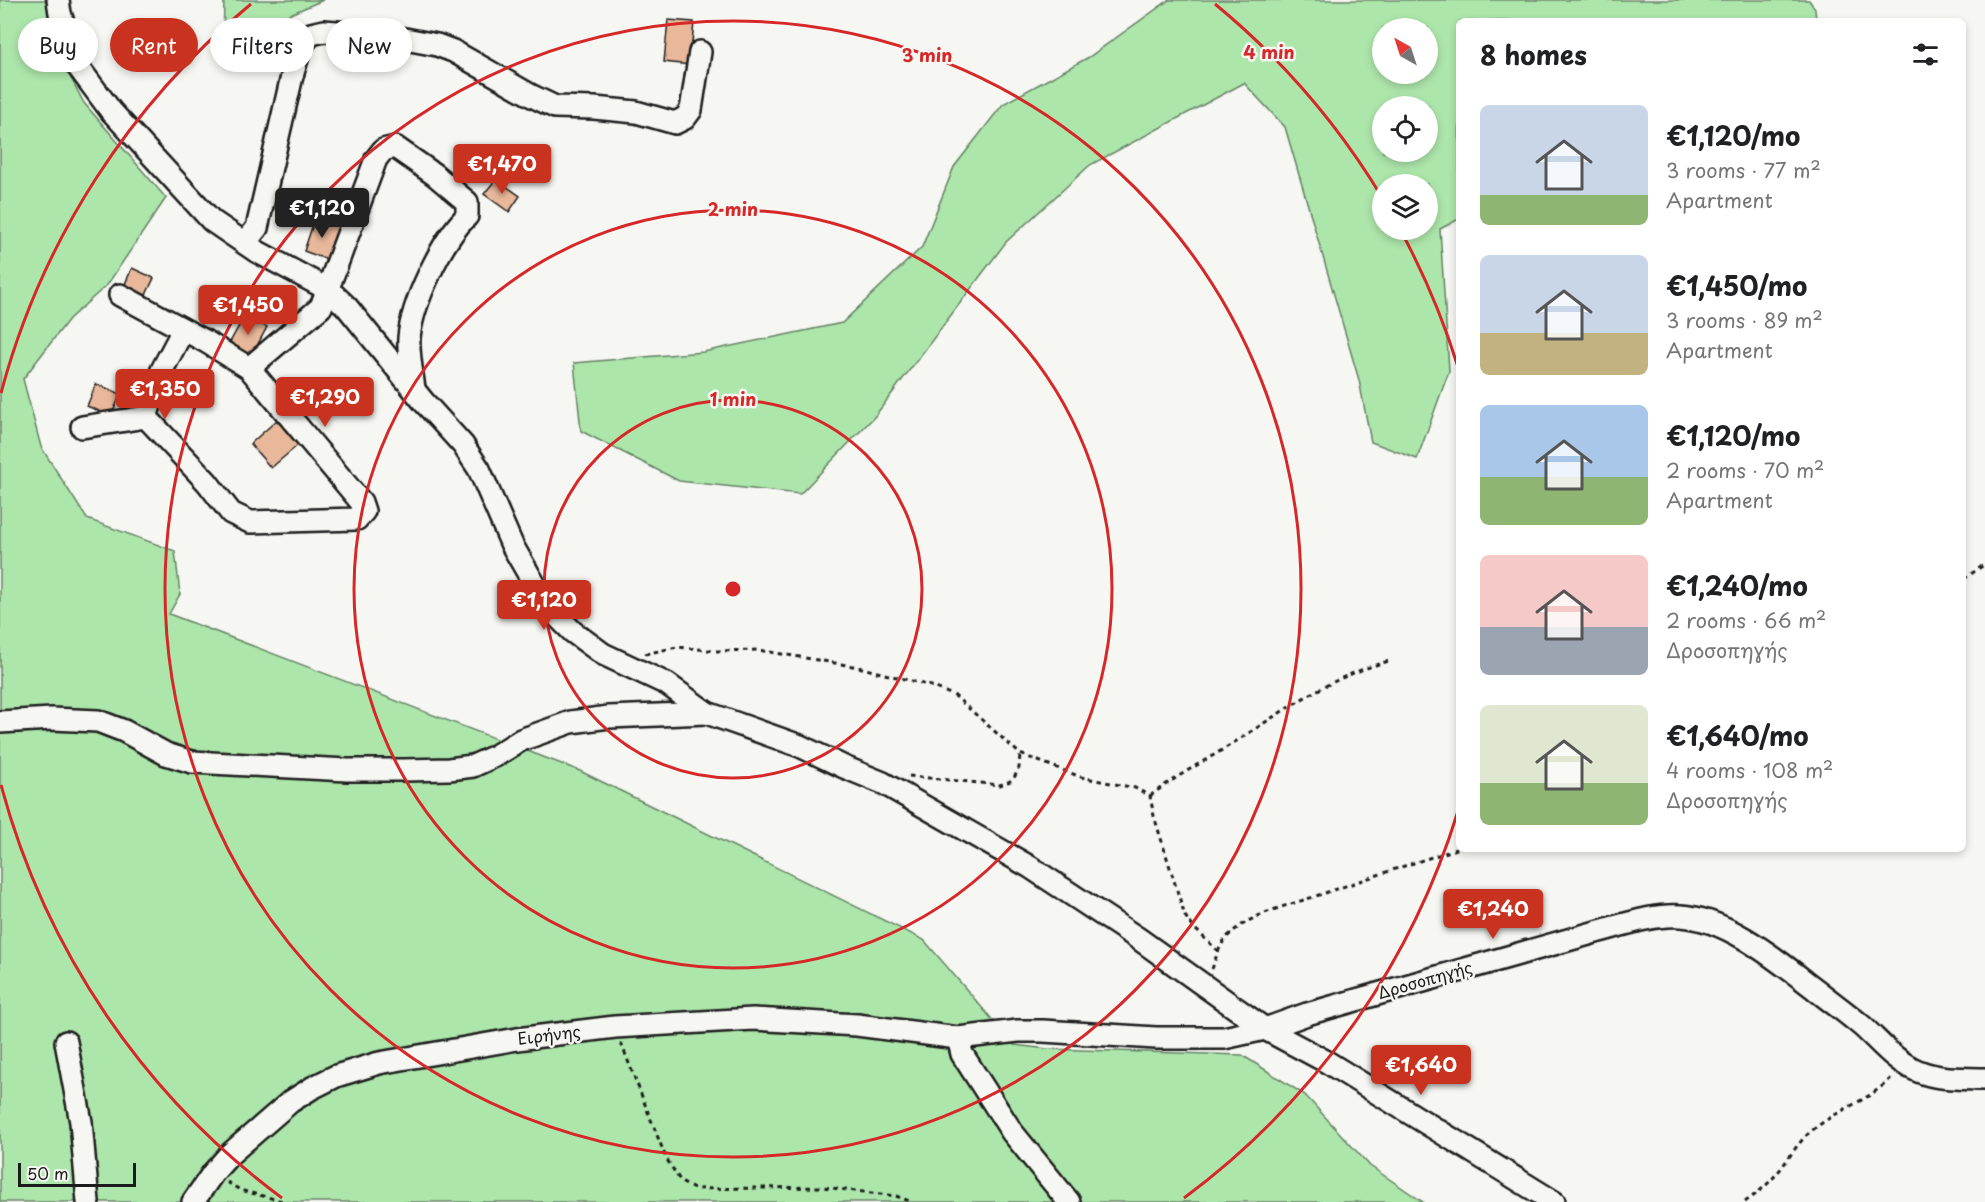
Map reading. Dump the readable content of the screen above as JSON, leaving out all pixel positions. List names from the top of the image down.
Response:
{
  "streets": {
    "street": ["Δροσοπηγής", "Ειρήνης"]
  },
  "crossings": [
    ["Δροσοπηγής", "Ειρήνης"]
  ],
  "scale_bar": "50 m",
  "north": "top left",
  "page": {
    "chip": [
      "Buy",
      "Rent",
      "Filters",
      "New"
    ],
    "heading": "8 homes",
    "list": [
      {
        "name": "€1,120/mo",
        "note": "3 rooms · 77 m² · Apartment"
      },
      {
        "name": "€1,450/mo",
        "note": "3 rooms · 89 m² · Apartment"
      },
      {
        "name": "€1,120/mo",
        "note": "2 rooms · 70 m² · Apartment"
      },
      {
        "name": "€1,240/mo",
        "note": "2 rooms · 66 m² · Δροσοπηγής"
      },
      {
        "name": "€1,640/mo",
        "note": "4 rooms · 108 m² · Δροσοπηγής"
      }
    ],
    "price": [
      "€1,470",
      "€1,120",
      "€1,450",
      "€1,350",
      "€1,290",
      "€1,120",
      "€1,240",
      "€1,640"
    ],
    "scale": "50 m"
  },
  "rings": [
    "4 min",
    "3 min",
    "2 min",
    "1 min"
  ]
}
